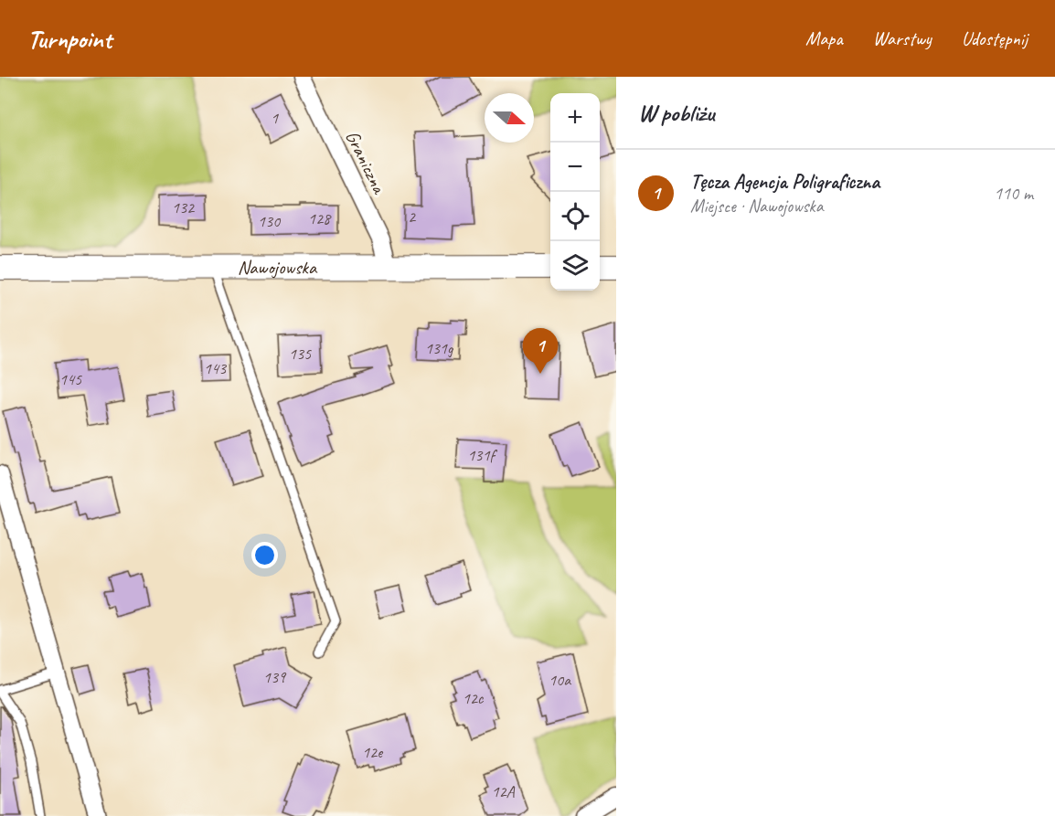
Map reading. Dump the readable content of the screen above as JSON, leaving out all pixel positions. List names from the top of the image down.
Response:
{
  "streets": {
    "street": ["Graniczna", "Nawojowska"]
  },
  "crossings": [
    ["Graniczna", "Nawojowska"]
  ],
  "house_numbers": [
    "1",
    "132",
    "2",
    "128",
    "130",
    "131g",
    "135",
    "143",
    "145",
    "131f",
    "139",
    "10a",
    "12c",
    "12e",
    "12A"
  ],
  "north": "right",
  "page": {
    "header": "Turnpoint",
    "nav": ["Mapa", "Warstwy", "Udostępnij"],
    "heading": "W pobliżu",
    "map_buttons": ["+", "−"],
    "list": [
      {
        "mark": "1",
        "name": "Tęcza Agencja Poligraficzna",
        "note": "Miejsce · Nawojowska",
        "value": "110 m"
      }
    ],
    "pins": "1"
  }
}
